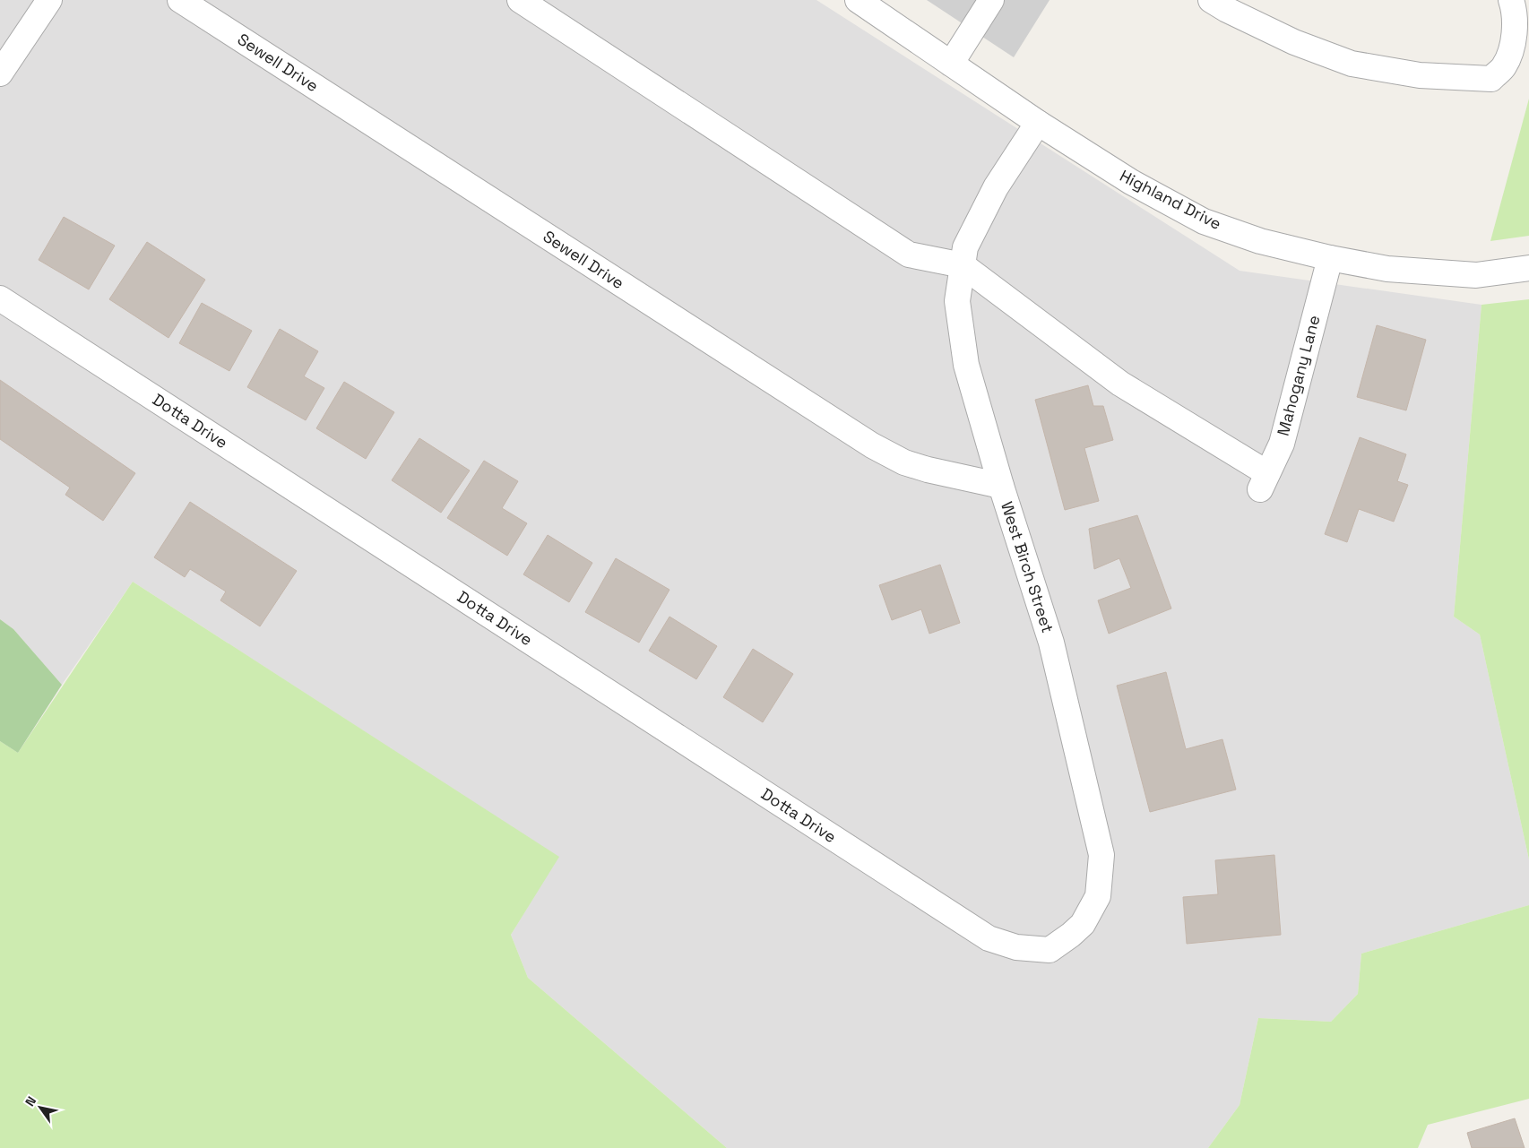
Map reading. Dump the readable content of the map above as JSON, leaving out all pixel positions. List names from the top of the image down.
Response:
{
  "streets": {
    "street": [
      "Sewell Drive",
      "Highland Drive",
      "Mahogany Lane",
      "Dotta Drive",
      "West Birch Street"
    ]
  },
  "crossings": [
    ["Sewell Drive", "West Birch Street"],
    ["Highland Drive", "Mahogany Lane"],
    ["Highland Drive", "West Birch Street"],
    ["Mahogany Lane", "West Birch Street"],
    ["Dotta Drive", "West Birch Street"]
  ],
  "north": "top left"
}
